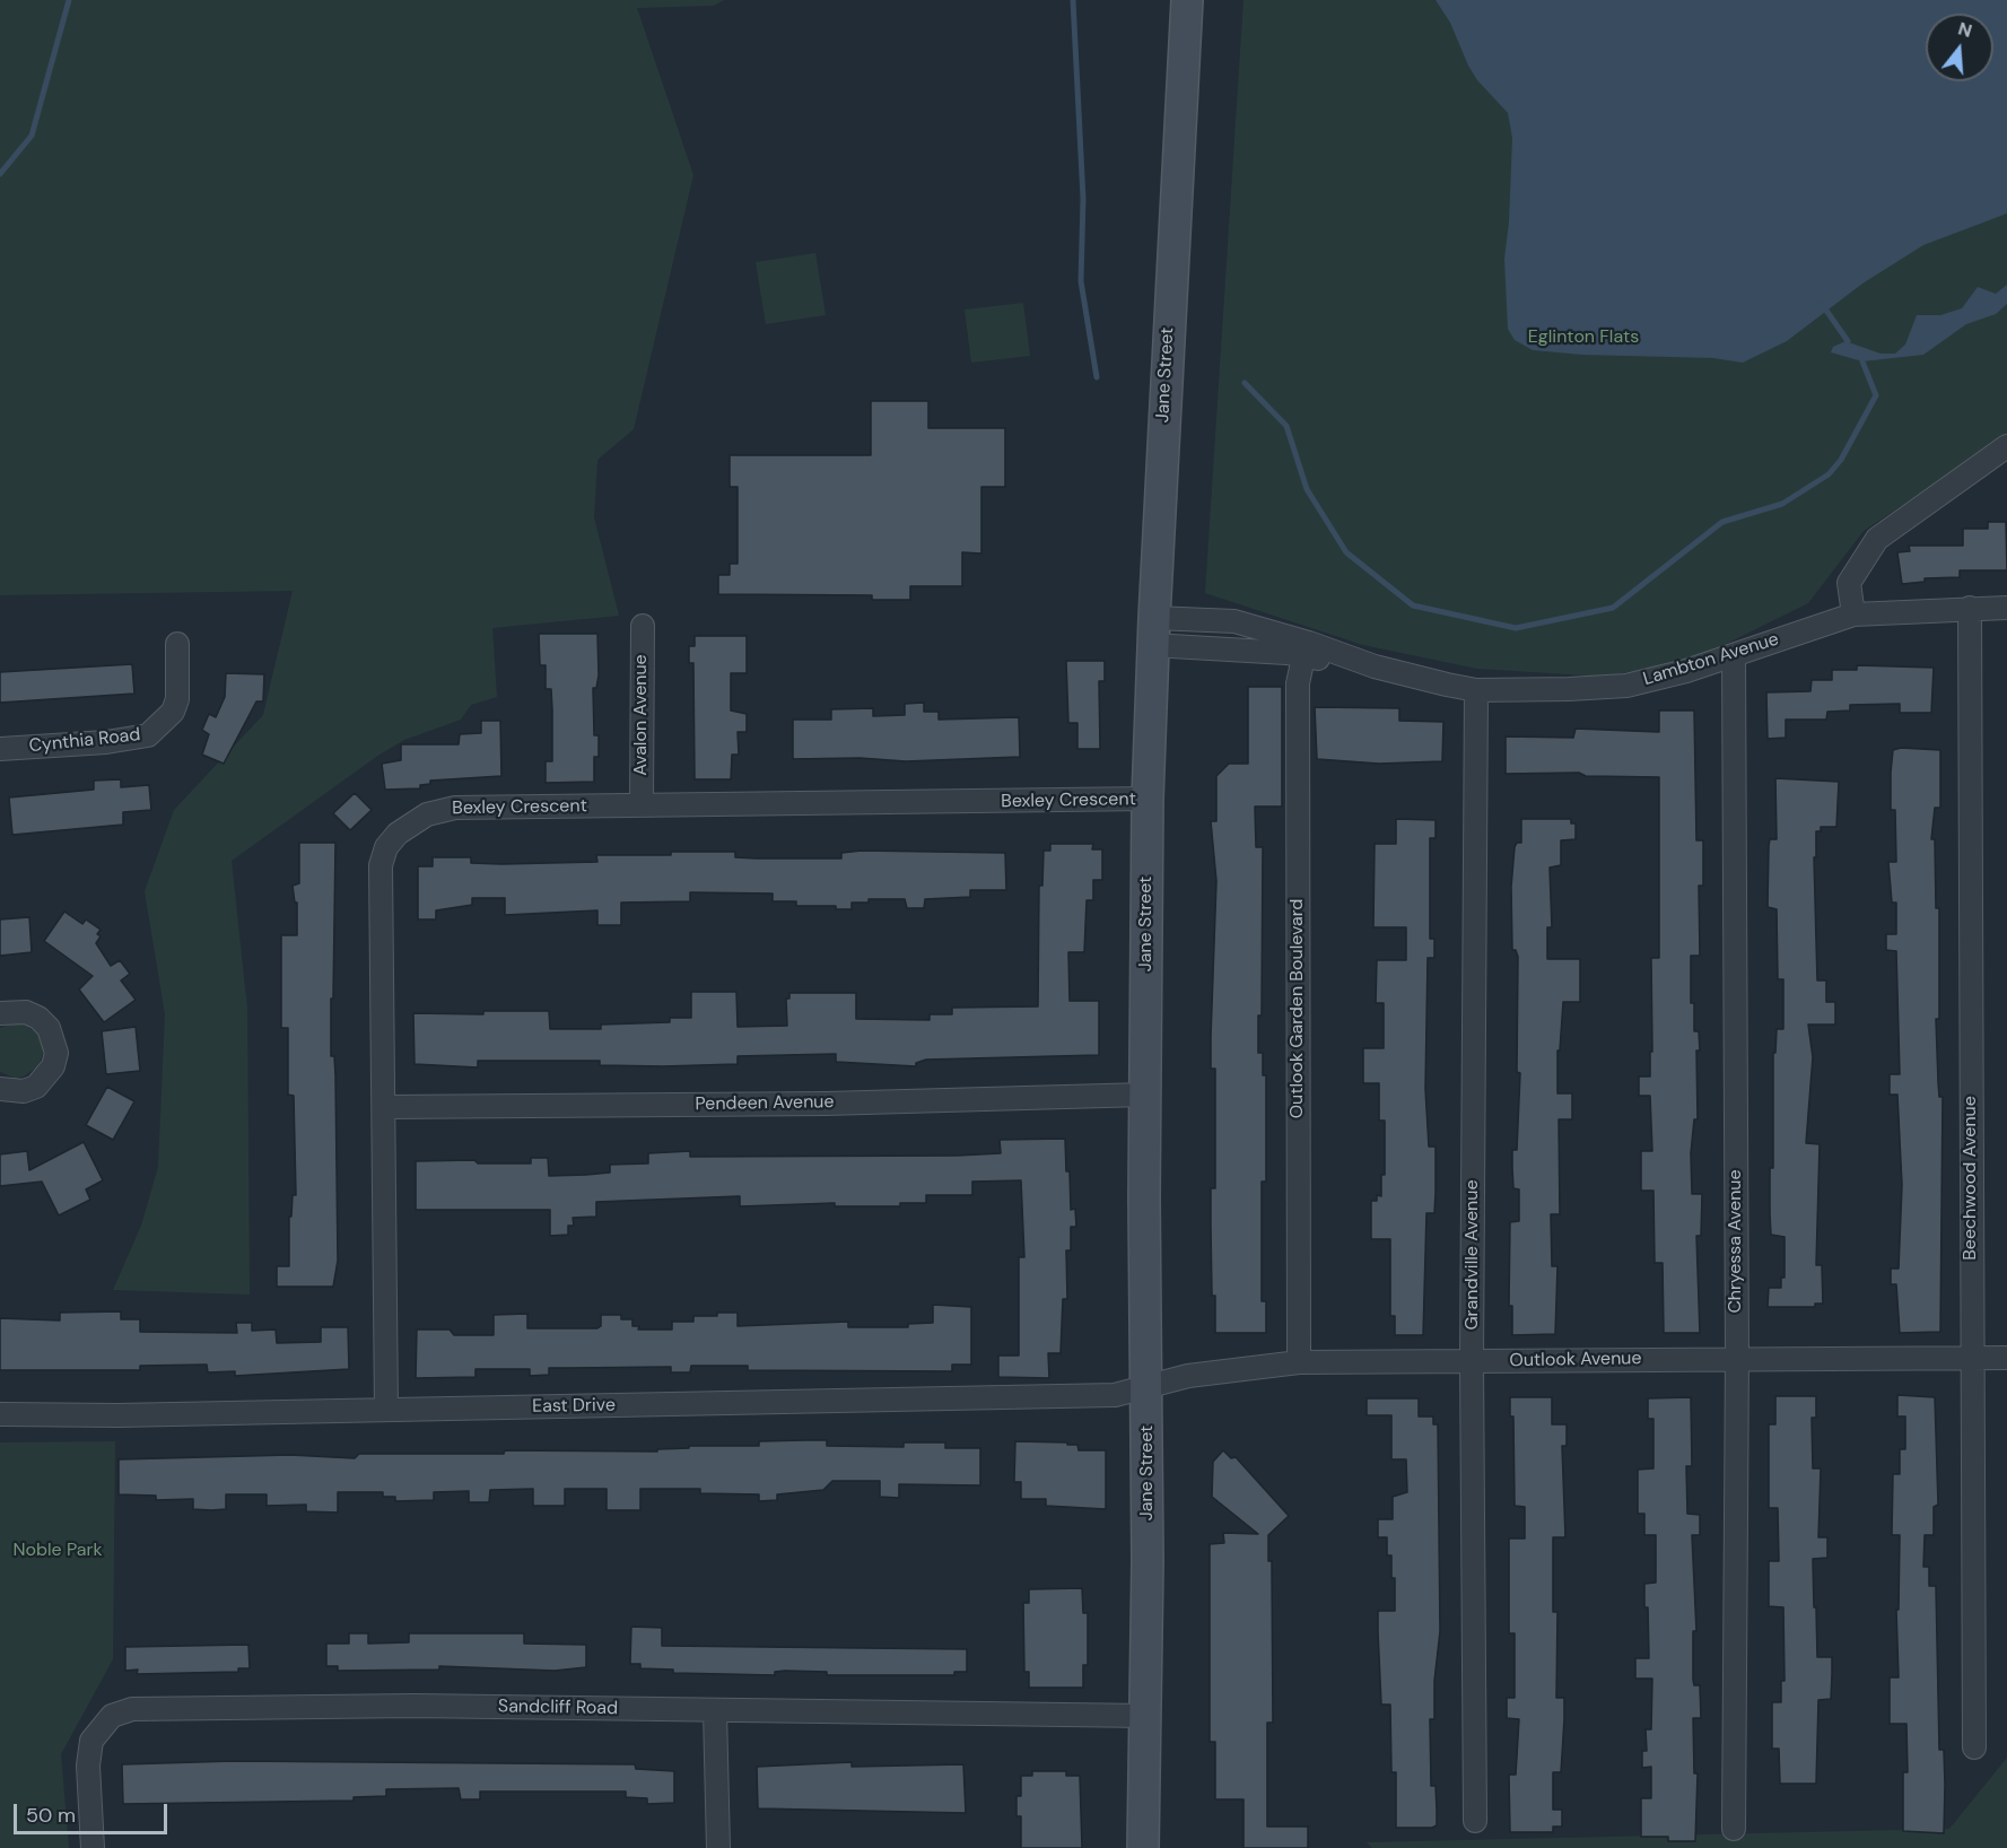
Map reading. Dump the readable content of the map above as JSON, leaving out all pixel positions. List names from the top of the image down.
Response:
{
  "streets": {
    "main road": ["Jane Street"],
    "street": [
      "Lambton Avenue",
      "Avalon Avenue",
      "Cynthia Road",
      "Bexley Crescent",
      "Outlook Garden Boulevard",
      "Pendeen Avenue",
      "Beechwood Avenue",
      "Chryessa Avenue",
      "Grandville Avenue",
      "Outlook Avenue",
      "East Drive",
      "Sandcliff Road"
    ]
  },
  "crossings": [
    ["Jane Street", "Lambton Avenue"],
    ["Jane Street", "Bexley Crescent"],
    ["Jane Street", "Pendeen Avenue"],
    ["Jane Street", "Outlook Avenue"],
    ["Jane Street", "East Drive"],
    ["Jane Street", "Sandcliff Road"],
    ["Lambton Avenue", "Outlook Garden Boulevard"],
    ["Lambton Avenue", "Beechwood Avenue"],
    ["Lambton Avenue", "Chryessa Avenue"],
    ["Lambton Avenue", "Grandville Avenue"],
    ["Avalon Avenue", "Bexley Crescent"],
    ["Bexley Crescent", "Pendeen Avenue"],
    ["Bexley Crescent", "East Drive"],
    ["Outlook Garden Boulevard", "Outlook Avenue"],
    ["Beechwood Avenue", "Outlook Avenue"],
    ["Chryessa Avenue", "Outlook Avenue"],
    ["Grandville Avenue", "Outlook Avenue"],
    ["Outlook Avenue", "East Drive"]
  ],
  "parks": ["Eglinton Flats", "Noble Park"],
  "scale_bar": "50 m",
  "north": "top"
}
